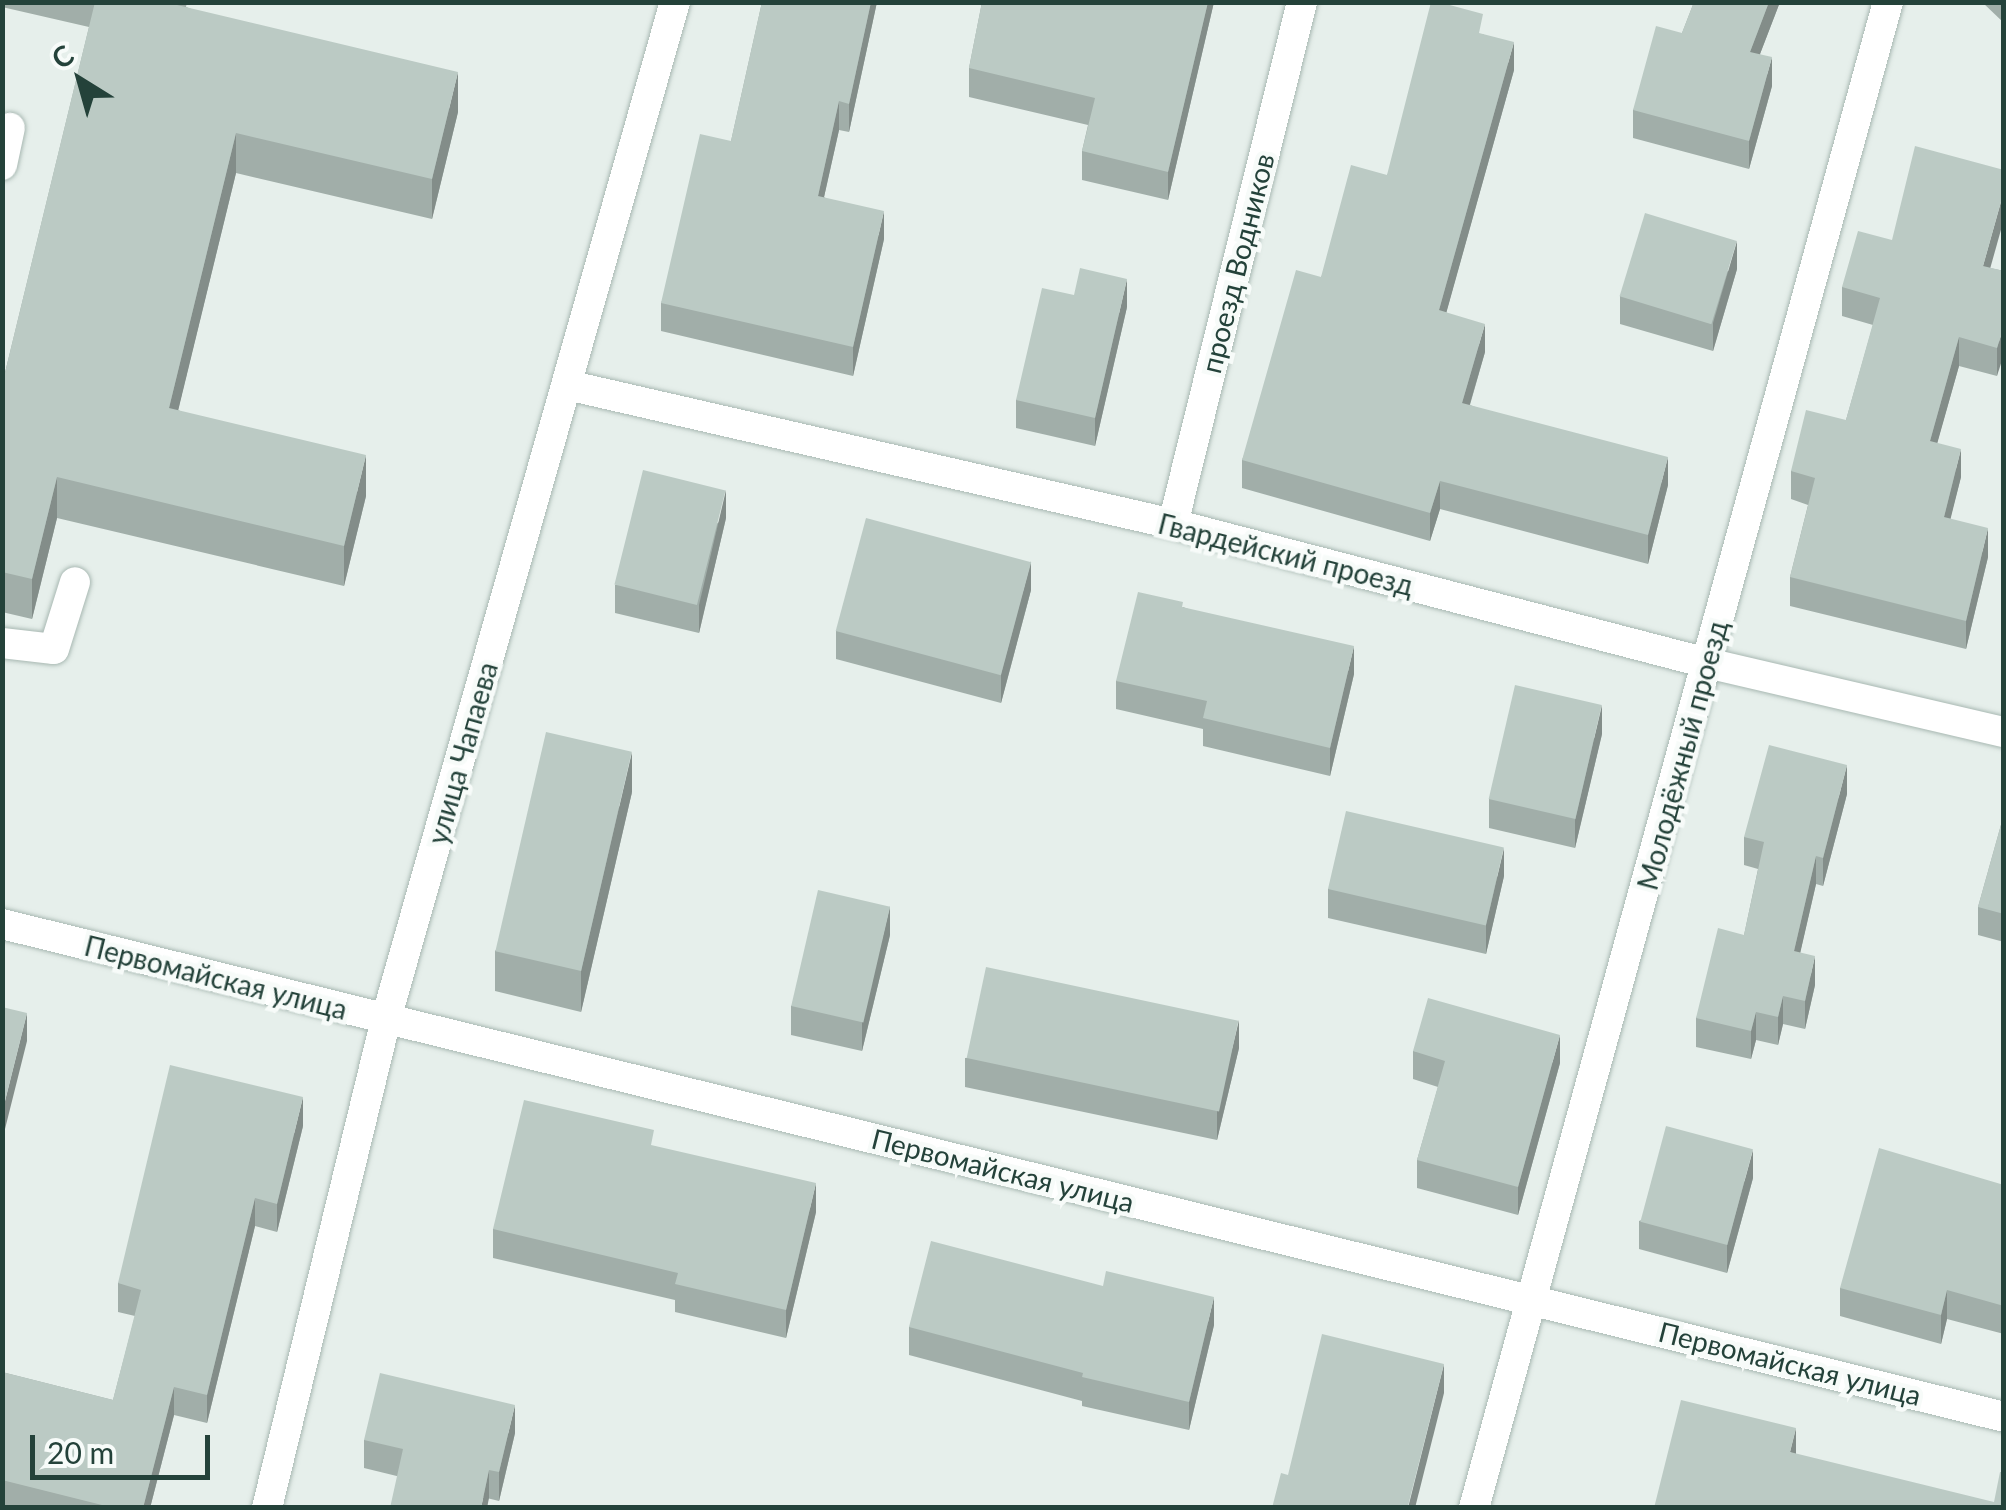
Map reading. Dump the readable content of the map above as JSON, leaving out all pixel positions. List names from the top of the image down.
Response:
{
  "streets": {
    "street": [
      "проезд Водников",
      "Гвардейский проезд",
      "улица Чапаева",
      "Молодёжный проезд",
      "Первомайская улица"
    ]
  },
  "crossings": [
    ["проезд Водников", "Гвардейский проезд"],
    ["Гвардейский проезд", "улица Чапаева"],
    ["Гвардейский проезд", "Молодёжный проезд"],
    ["улица Чапаева", "Первомайская улица"],
    ["Молодёжный проезд", "Первомайская улица"]
  ],
  "scale_bar": "20 m",
  "north": "top left"
}
